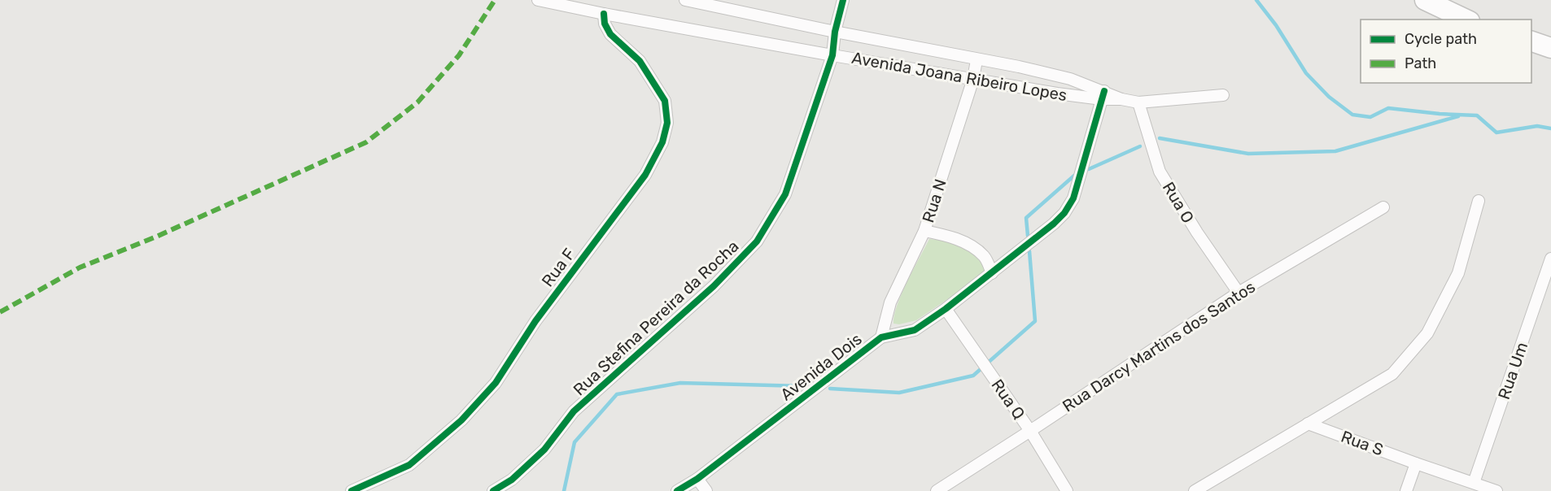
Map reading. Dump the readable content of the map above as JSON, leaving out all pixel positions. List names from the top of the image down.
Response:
{
  "streets": {
    "street": [
      "Avenida Joana Ribeiro Lopes",
      "Rua N",
      "Rua O",
      "Rua F",
      "Rua Stefina Pereira da Rocha",
      "Rua Darcy Martins dos Santos",
      "Avenida Dois",
      "Rua Um",
      "Rua Q",
      "Rua S"
    ]
  },
  "crossings": [
    ["Avenida Joana Ribeiro Lopes", "Rua N"],
    ["Avenida Joana Ribeiro Lopes", "Rua O"],
    ["Avenida Joana Ribeiro Lopes", "Rua F"],
    ["Avenida Joana Ribeiro Lopes", "Rua Stefina Pereira da Rocha"],
    ["Avenida Joana Ribeiro Lopes", "Avenida Dois"],
    ["Rua N", "Avenida Dois"],
    ["Rua O", "Rua Darcy Martins dos Santos"],
    ["Rua Darcy Martins dos Santos", "Rua Q"],
    ["Avenida Dois", "Rua Q"],
    ["Rua Um", "Rua S"]
  ],
  "legend": ["Cycle path", "Path"]
}
